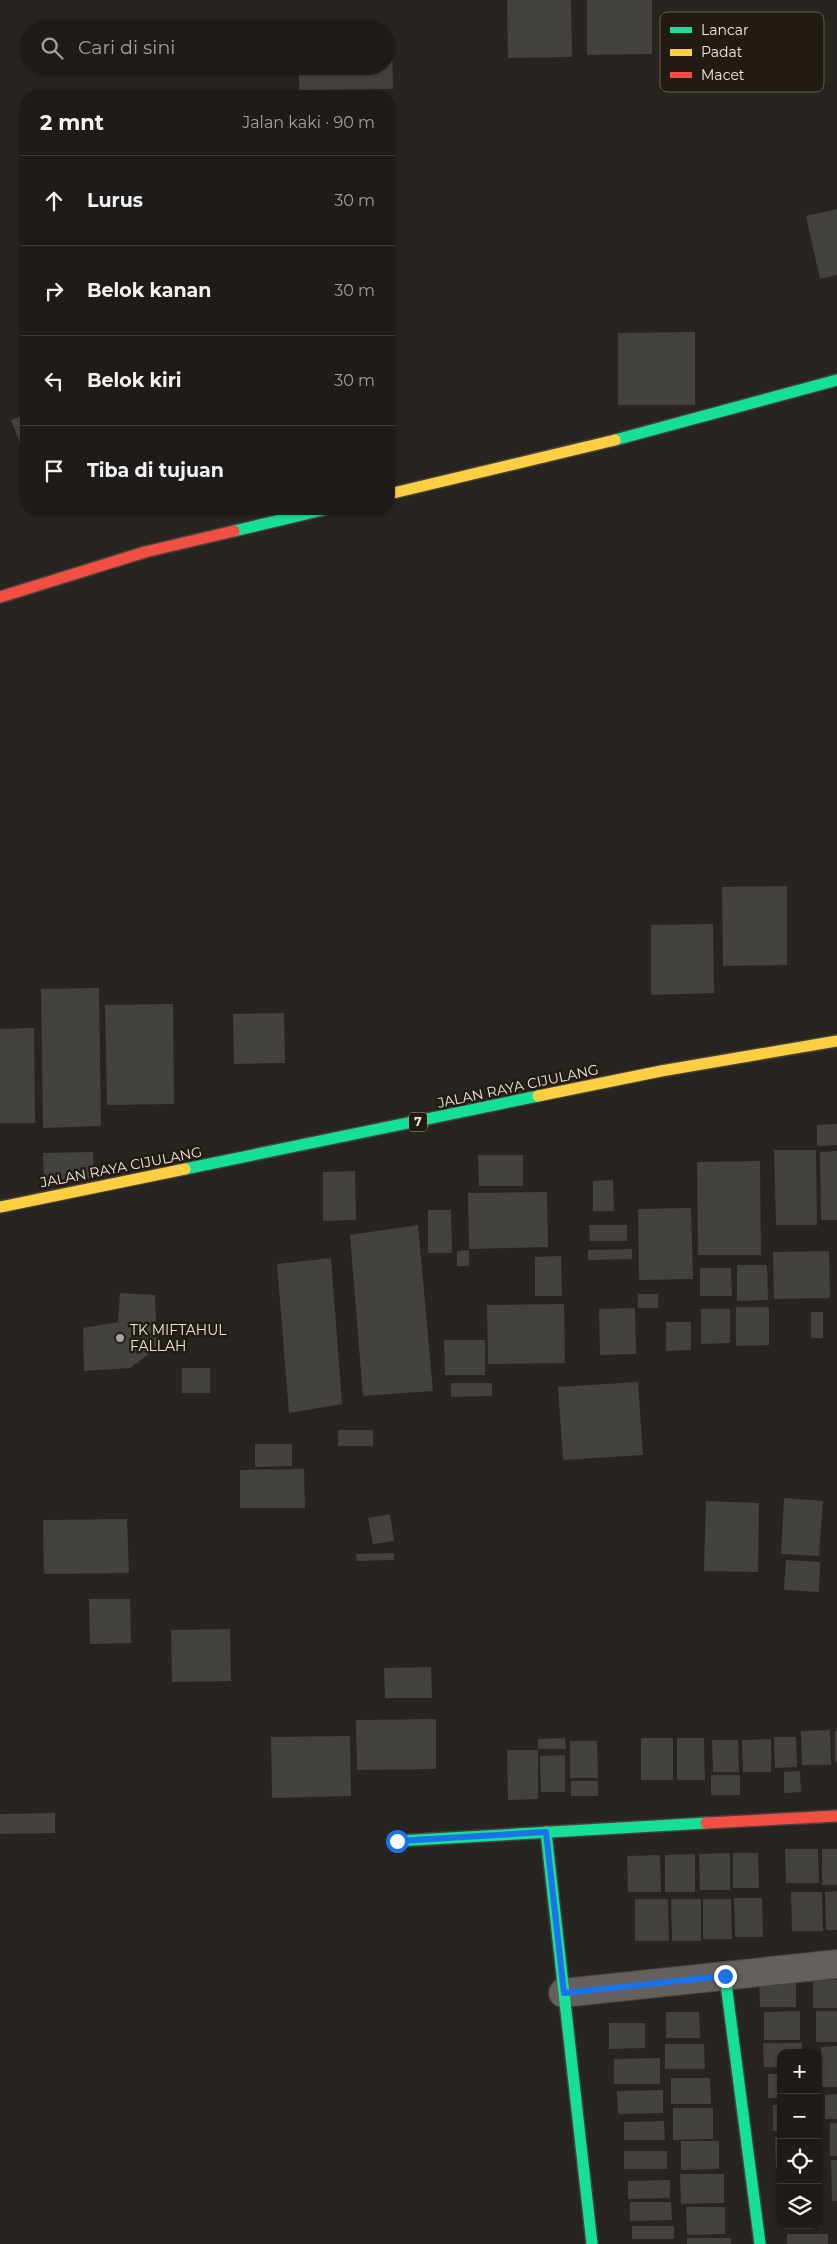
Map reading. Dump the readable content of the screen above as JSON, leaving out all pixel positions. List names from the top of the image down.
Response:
{
  "streets": {
    "main road": ["JALAN RAYA CIJULANG", "7"]
  },
  "places": ["TK MIFTAHUL FALLAH"],
  "legend": ["Lancar", "Padat", "Macet"],
  "page": {
    "search": "Cari di sini",
    "heading": ["2 mnt", "Jalan kaki · 90 m"],
    "list": [
      ["Lurus", "30 m"],
      ["Belok kanan", "30 m"],
      ["Belok kiri", "30 m"],
      "Tiba di tujuan"
    ],
    "map_buttons": ["+", "−"]
  }
}
